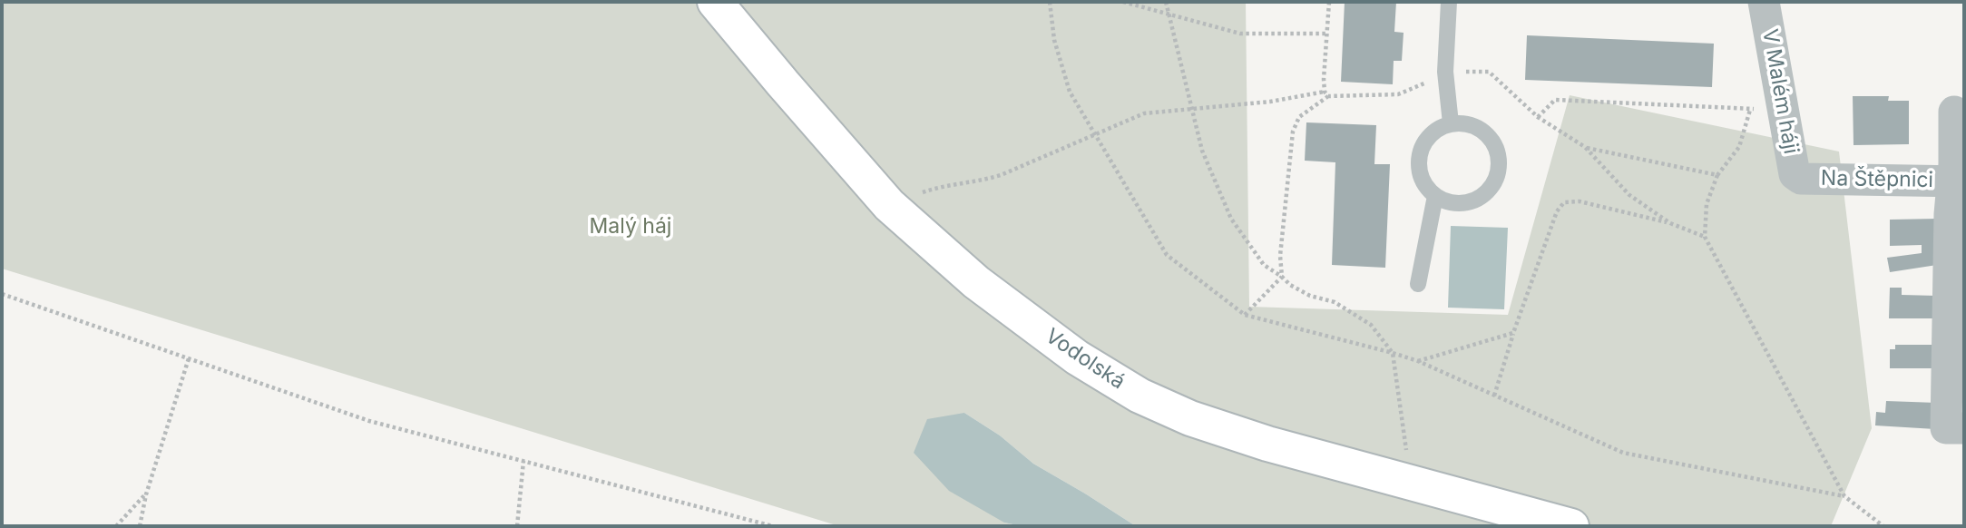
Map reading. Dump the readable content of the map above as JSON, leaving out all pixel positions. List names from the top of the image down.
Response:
{
  "streets": {
    "street": ["V Malém háji", "Na Štěpnici", "Vodolská"]
  },
  "crossings": [
    ["V Malém háji", "Na Štěpnici"]
  ],
  "parks": ["Malý háj"]
}
